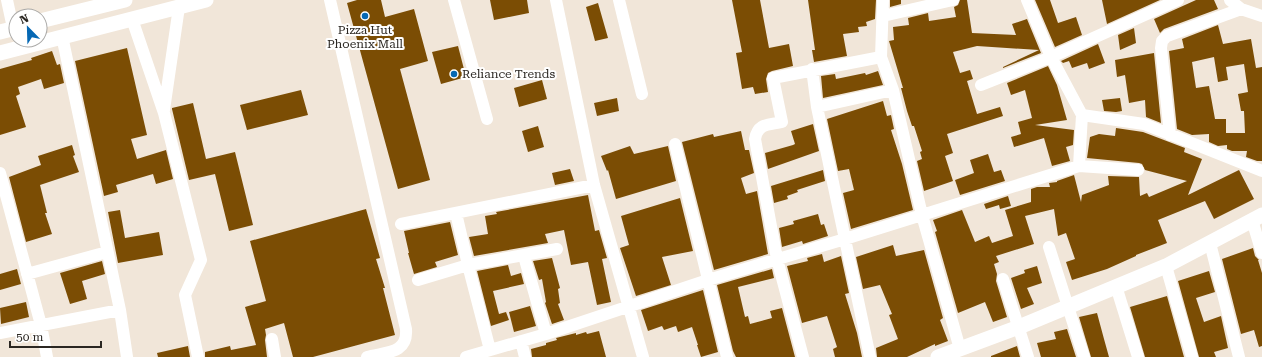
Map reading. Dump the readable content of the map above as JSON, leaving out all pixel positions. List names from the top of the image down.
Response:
{
  "places": ["Pizza Hut Phoenix Mall", "Reliance Trends"],
  "scale_bar": "50 m",
  "north": "top left"
}
